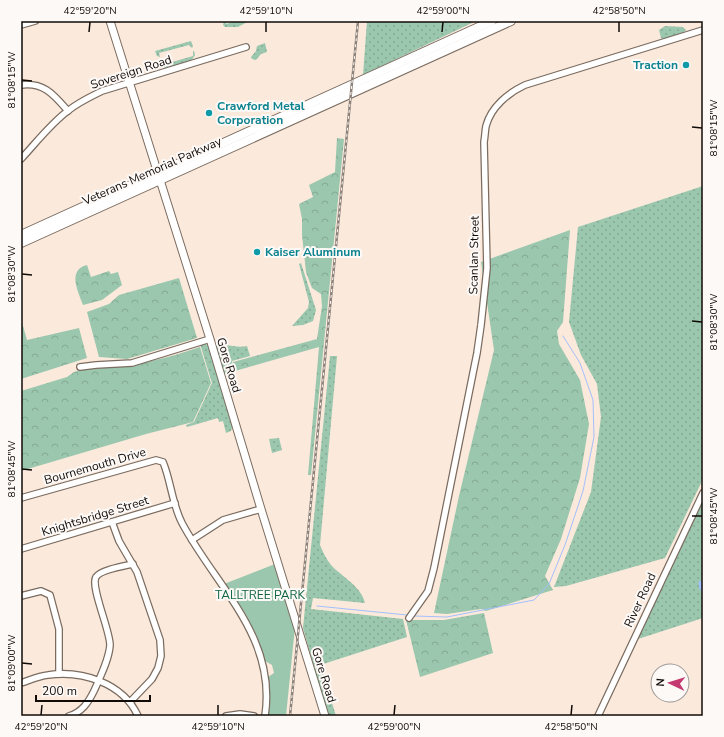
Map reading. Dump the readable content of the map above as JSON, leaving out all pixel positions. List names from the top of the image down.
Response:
{
  "streets": {
    "highway": ["Veterans Memorial Parkway"],
    "main road": ["Gore Road"],
    "street": [
      "Sovereign Road",
      "Scanlan Street",
      "Bournemouth Drive",
      "Knightsbridge Street",
      "River Road"
    ]
  },
  "crossings": [
    ["Sovereign Road", "Gore Road"],
    ["Veterans Memorial Parkway", "Gore Road"],
    ["Bournemouth Drive", "Knightsbridge Street"]
  ],
  "parks": ["TALLTREE PARK"],
  "places": ["Traction", "Crawford Metal Corporation", "Kaiser Aluminum"],
  "scale_bar": "200 m",
  "north": "left",
  "coordinates": [
    "42°59'20\"N",
    "42°59'10\"N",
    "42°59'00\"N",
    "42°58'50\"N",
    "81°08'15\"W",
    "81°08'30\"W",
    "81°08'45\"W",
    "81°09'00\"W"
  ]
}
